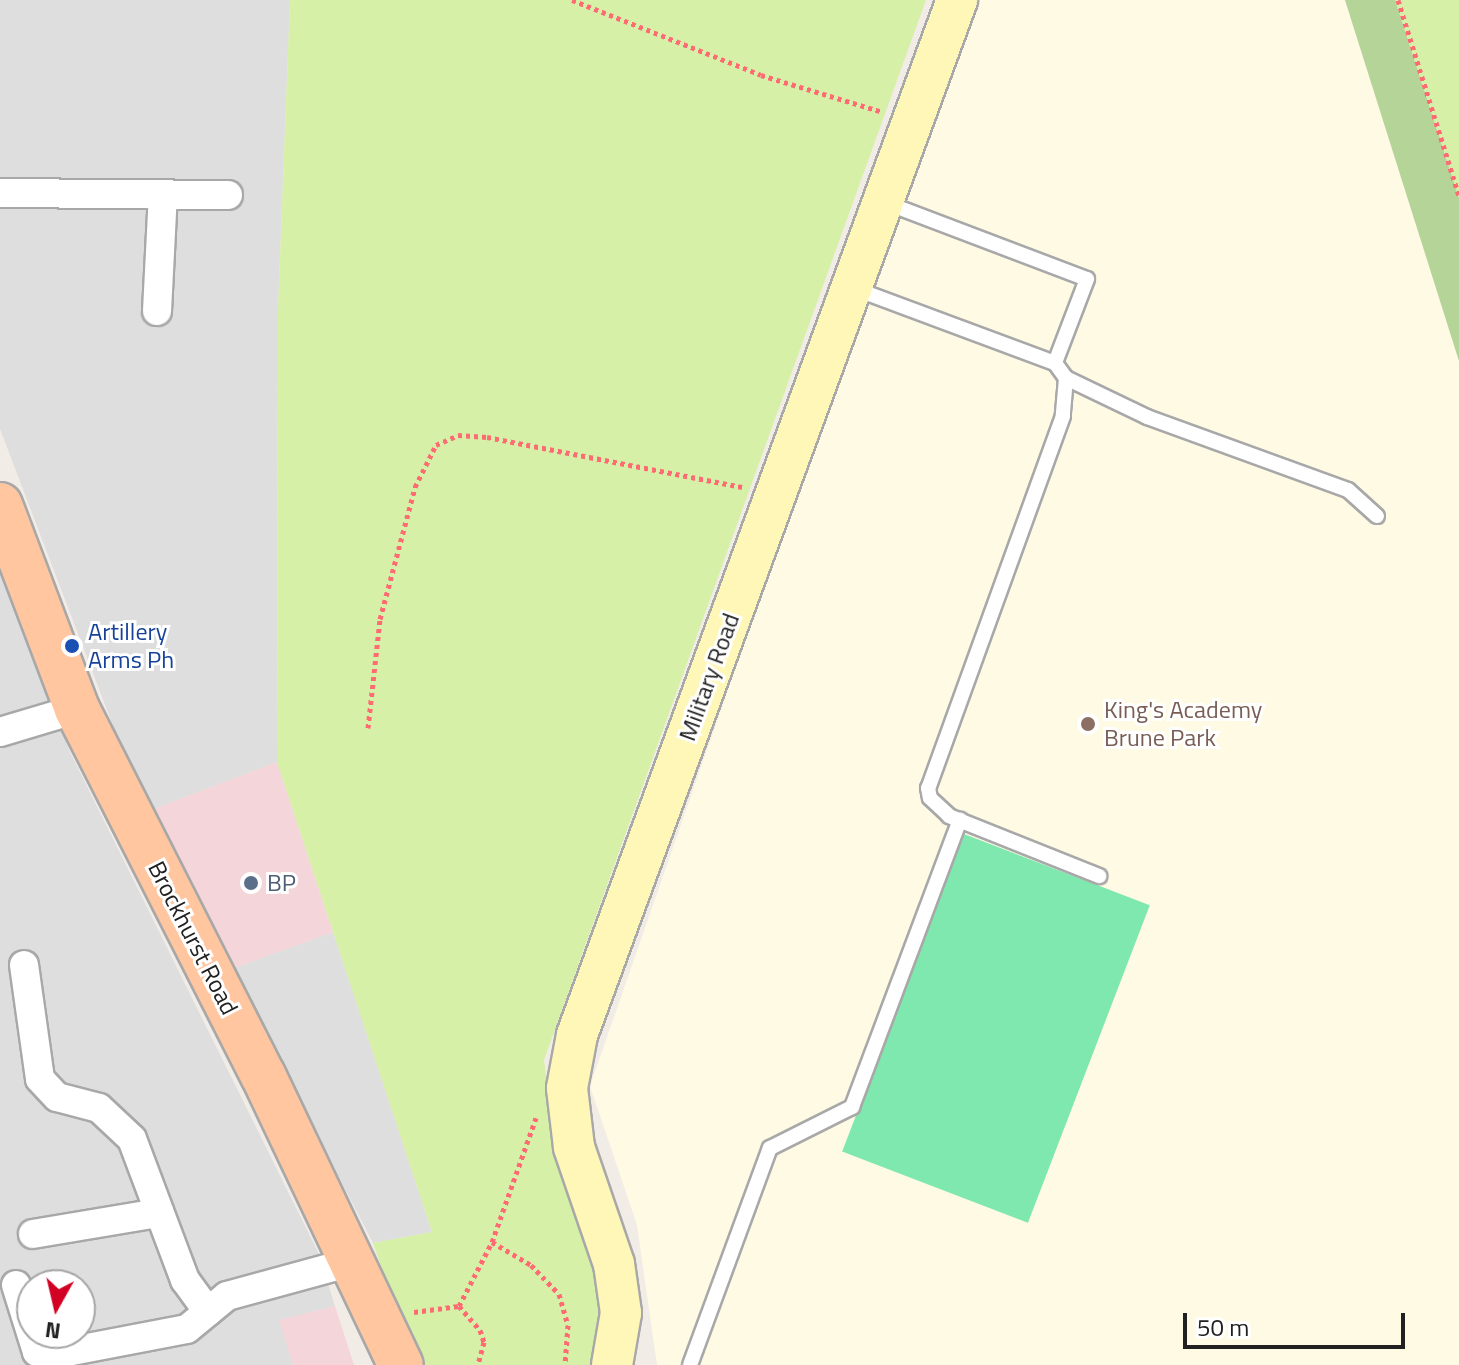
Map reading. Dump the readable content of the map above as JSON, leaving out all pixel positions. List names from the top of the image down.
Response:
{
  "streets": {
    "main road": ["Brockhurst Road"],
    "street": ["Military Road"]
  },
  "places": ["Artillery Arms Ph", "King's Academy Brune Park", "BP"],
  "scale_bar": "50 m",
  "north": "bottom"
}
